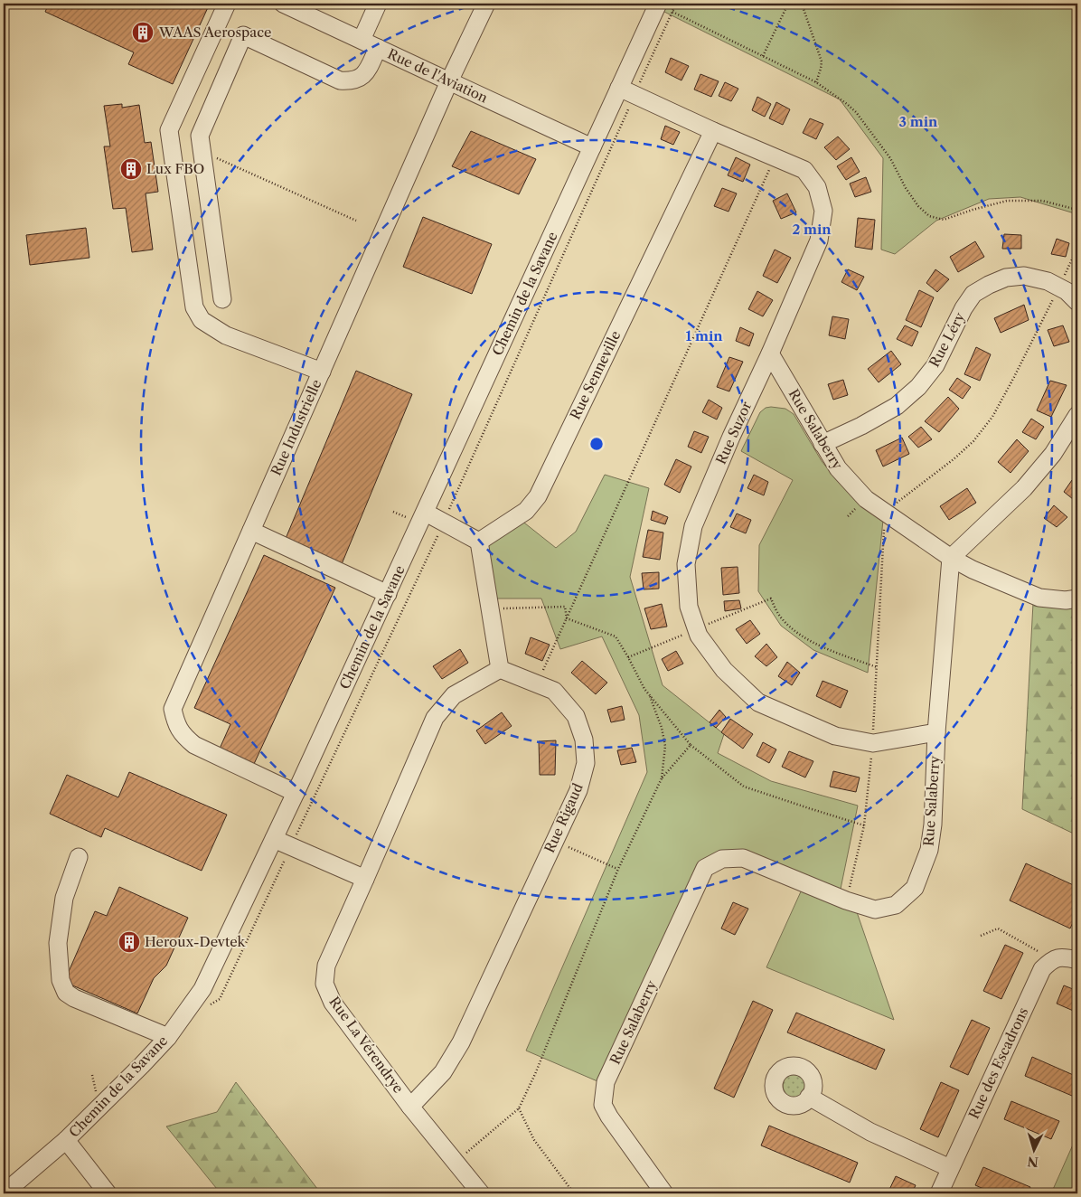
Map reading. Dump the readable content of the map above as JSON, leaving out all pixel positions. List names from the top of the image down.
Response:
{
  "streets": {
    "street": [
      "Rue de l'Aviation",
      "Chemin de la Savane",
      "Rue Léry",
      "Rue Senneville",
      "Rue Industrielle",
      "Rue Salaberry",
      "Rue Suzor",
      "Rue Rigaud",
      "Rue La Vérendrye",
      "Rue des Escadrons"
    ]
  },
  "crossings": [
    ["Rue de l'Aviation", "Chemin de la Savane"],
    ["Rue de l'Aviation", "Rue Industrielle"],
    ["Chemin de la Savane", "Rue Industrielle"],
    ["Chemin de la Savane", "Rue Suzor"],
    ["Rue Léry", "Rue Salaberry"],
    ["Rue Senneville", "Rue Suzor"],
    ["Rue Salaberry", "Rue Suzor"],
    ["Rue Rigaud", "Rue La Vérendrye"]
  ],
  "places": {
    "building": ["WAAS Aerospace", "Lux FBO", "Heroux-Devtek"]
  },
  "north": "bottom",
  "rings": ["3 min", "2 min", "1 min"]
}
